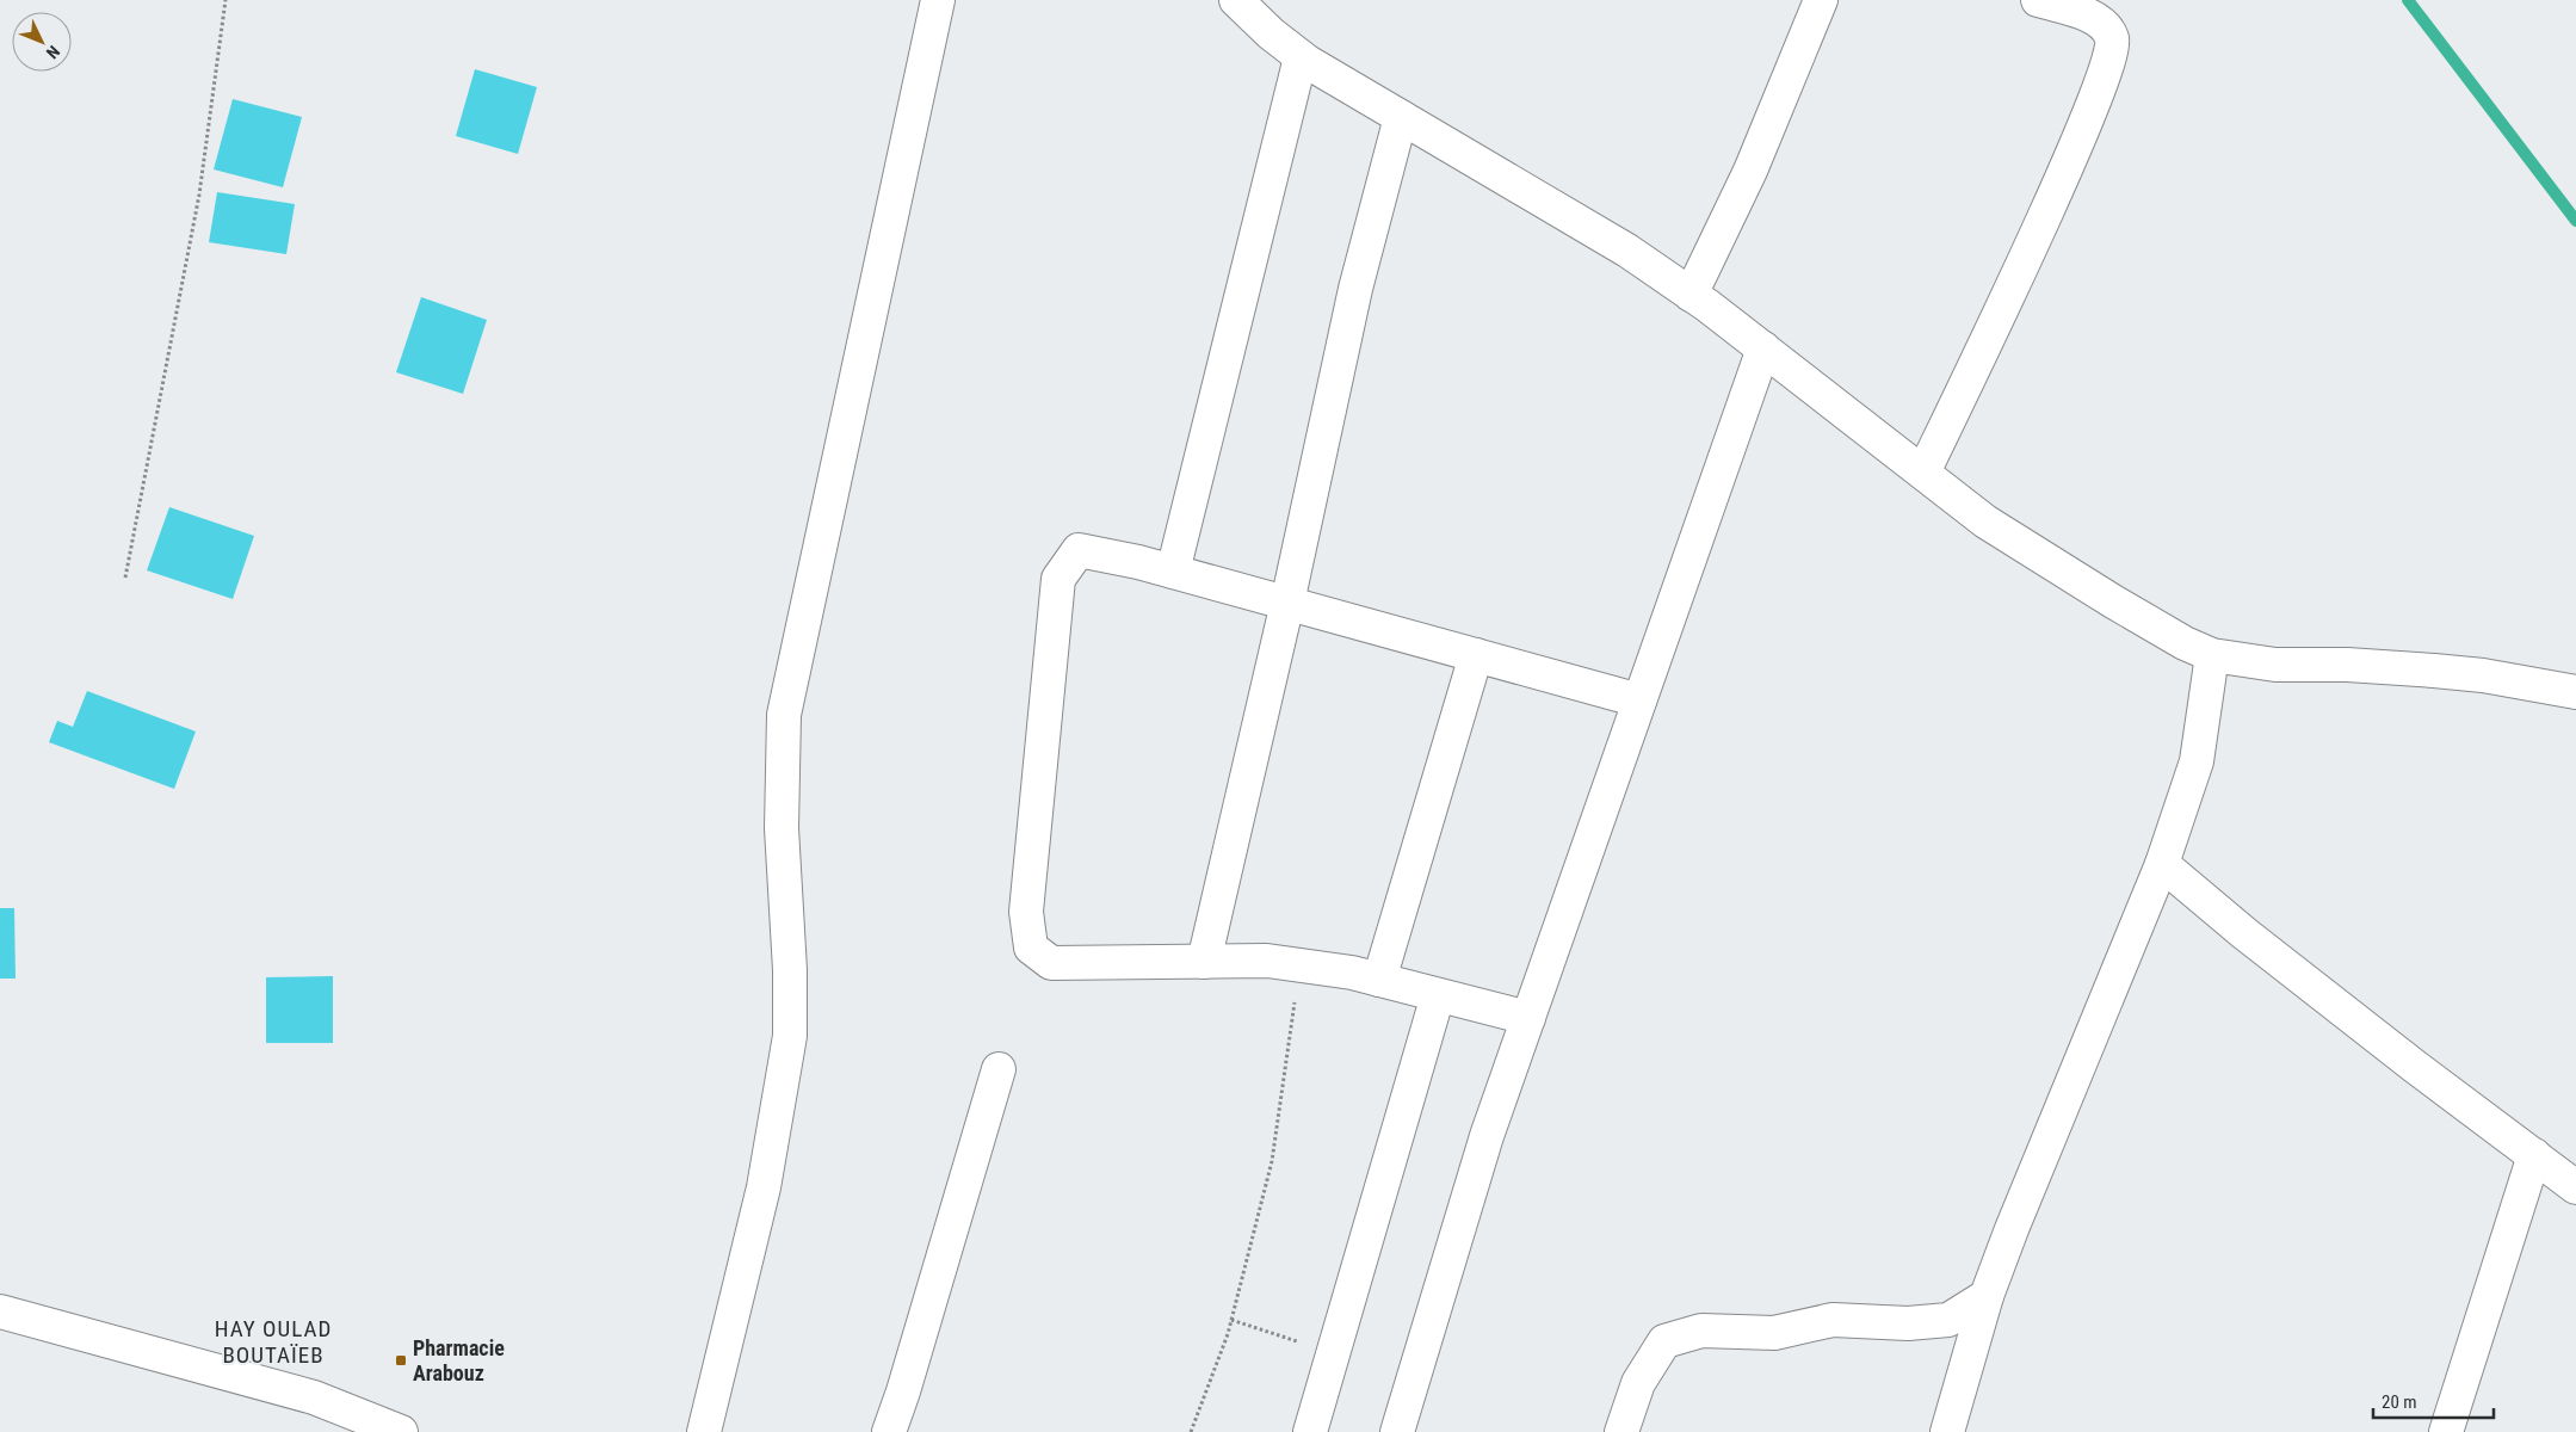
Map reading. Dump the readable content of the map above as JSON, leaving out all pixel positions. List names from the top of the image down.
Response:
{
  "districts": ["HAY OULAD BOUTAÏEB"],
  "places": {
    "transit": ["Pharmacie Arabouz"]
  },
  "scale_bar": "20 m",
  "north": "bottom right"
}
